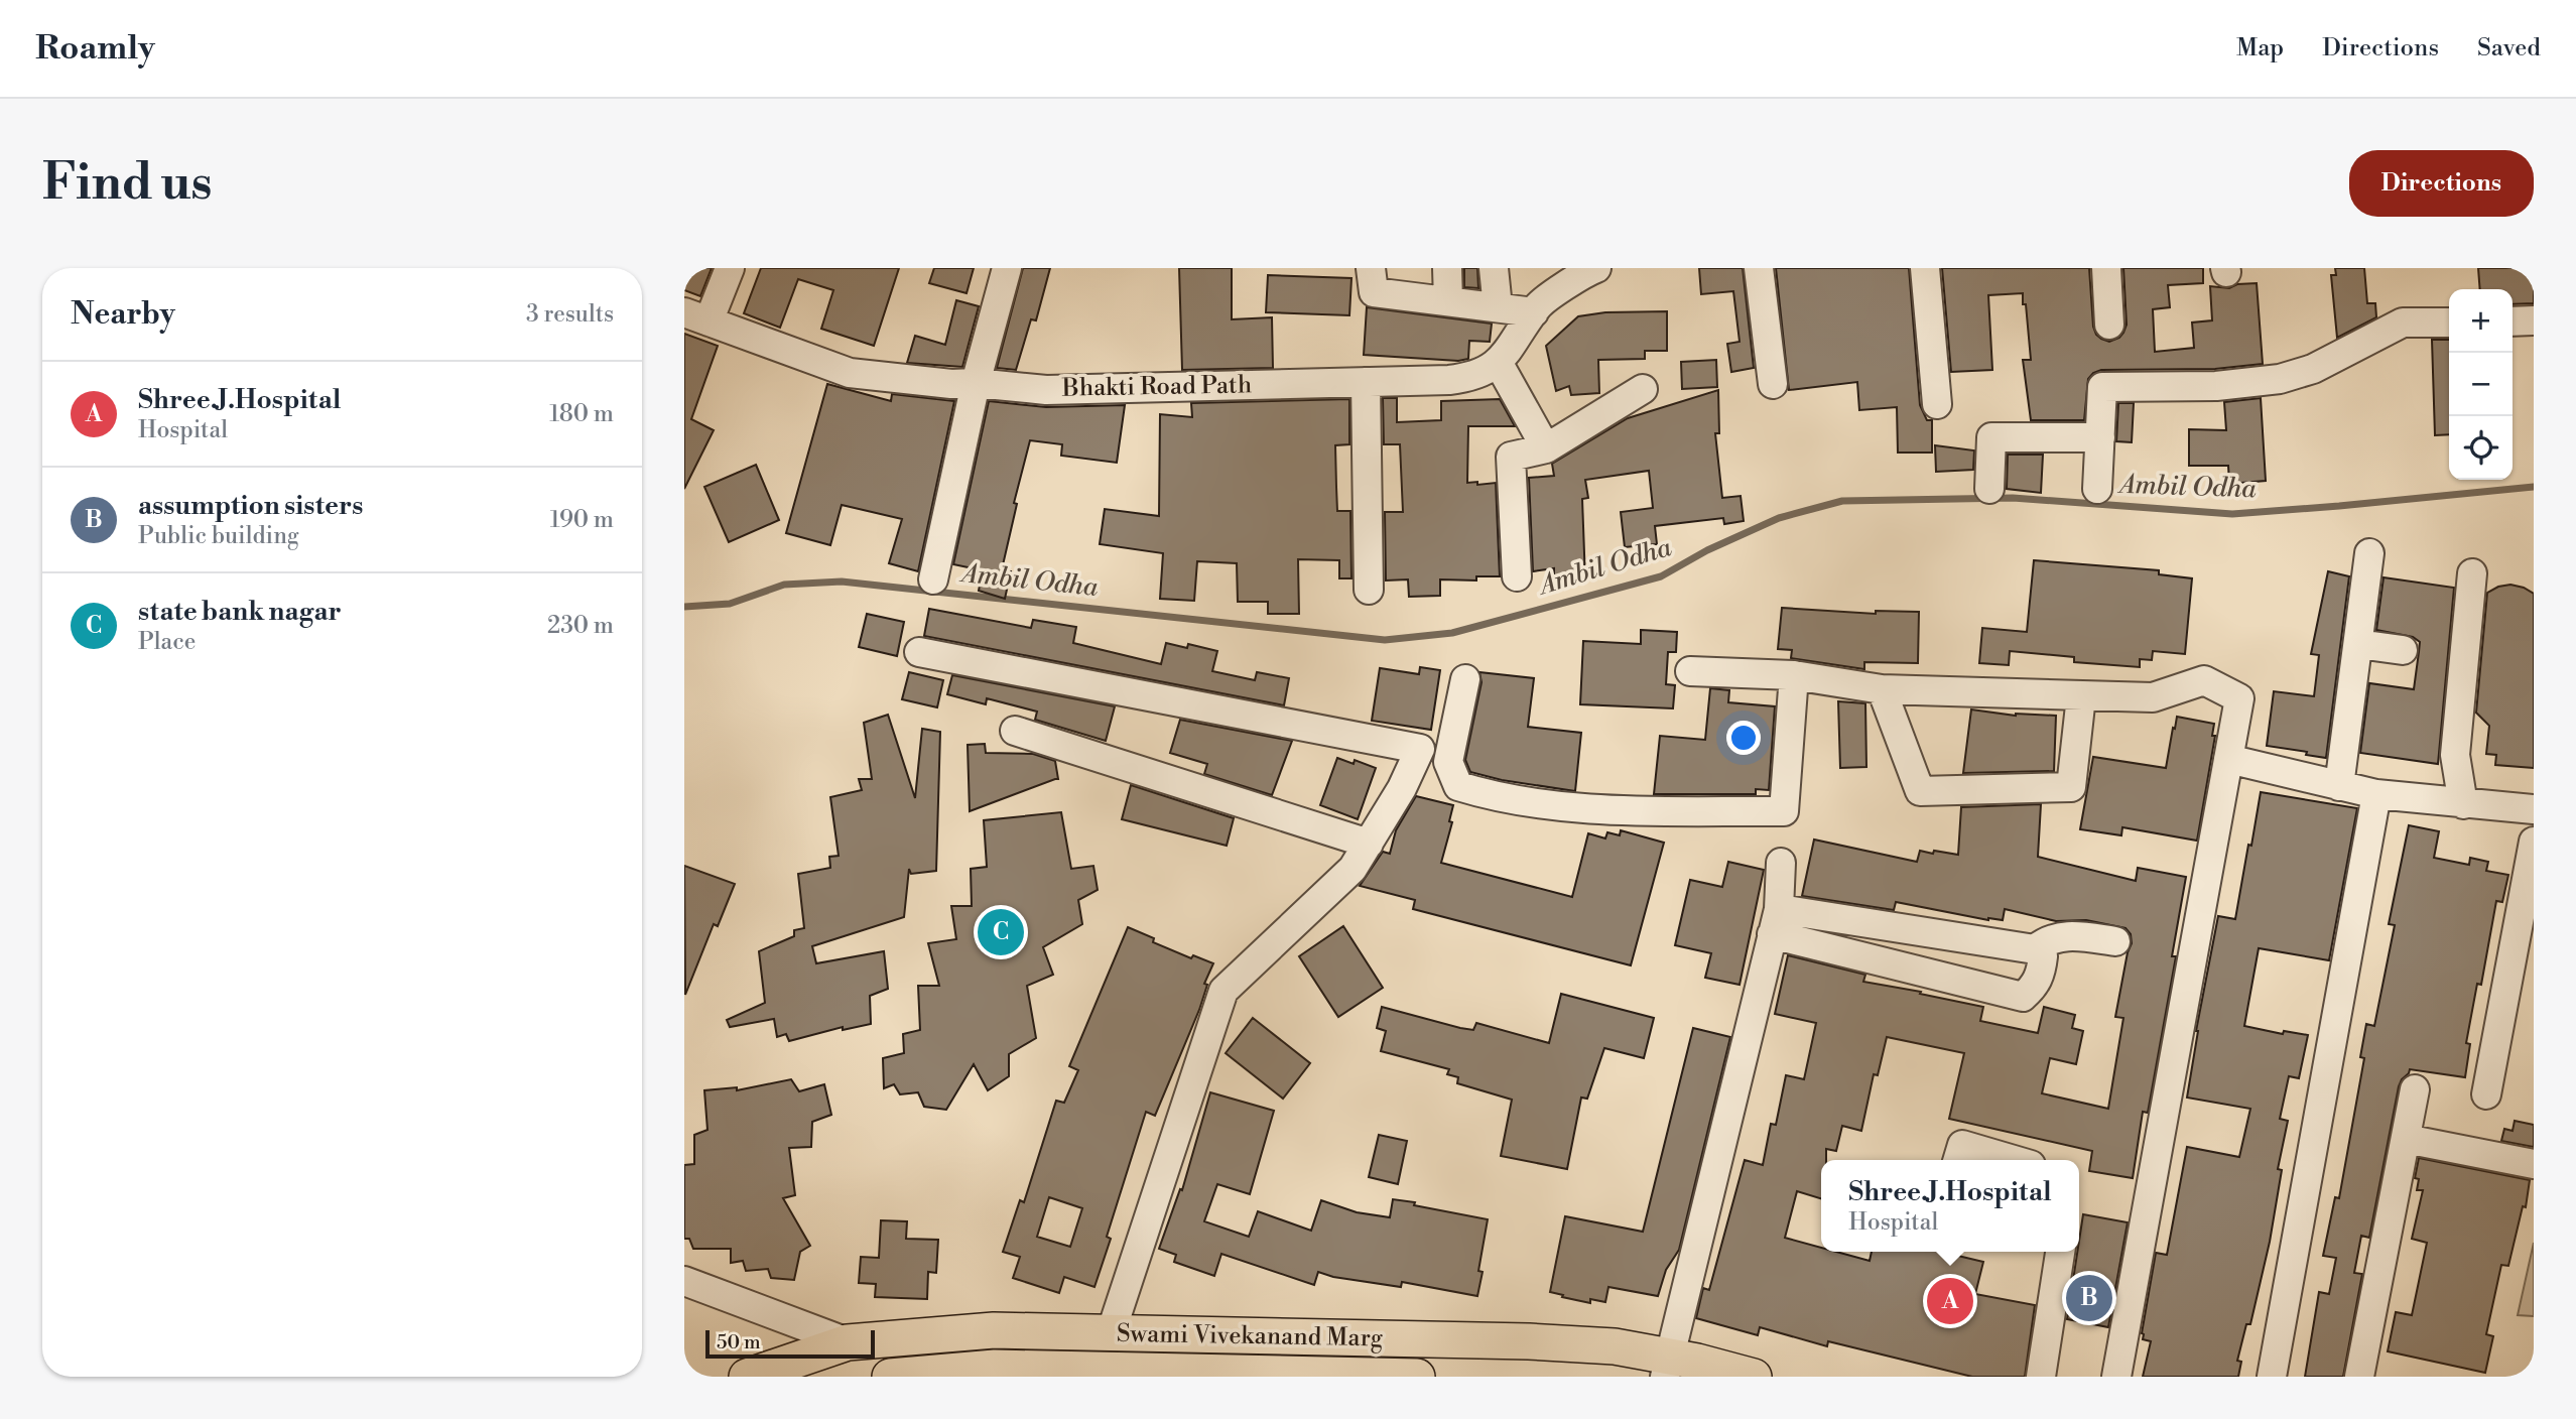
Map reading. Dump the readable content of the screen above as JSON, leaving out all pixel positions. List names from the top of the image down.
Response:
{
  "streets": {
    "main road": ["Swami Vivekanand Marg"],
    "street": ["Bhakti Road Path"]
  },
  "water": ["Ambil Odha"],
  "scale_bar": "50 m",
  "page": {
    "header": "Roamly",
    "nav": ["Map", "Directions", "Saved"],
    "buttons": "Directions",
    "title": "Find us",
    "heading": ["Nearby", "3 results"],
    "map_buttons": ["+", "−"],
    "list": [
      {
        "mark": "A",
        "name": "Shree.J.Hospital",
        "note": "Hospital",
        "value": "180 m"
      },
      {
        "mark": "B",
        "name": "assumption sisters",
        "note": "Public building",
        "value": "190 m"
      },
      {
        "mark": "C",
        "name": "state bank nagar",
        "note": "Place",
        "value": "230 m"
      }
    ],
    "pins": ["C", "B", "A"],
    "popup": ["Shree.J.Hospital", "Hospital"],
    "scale": "50 m"
  }
}
